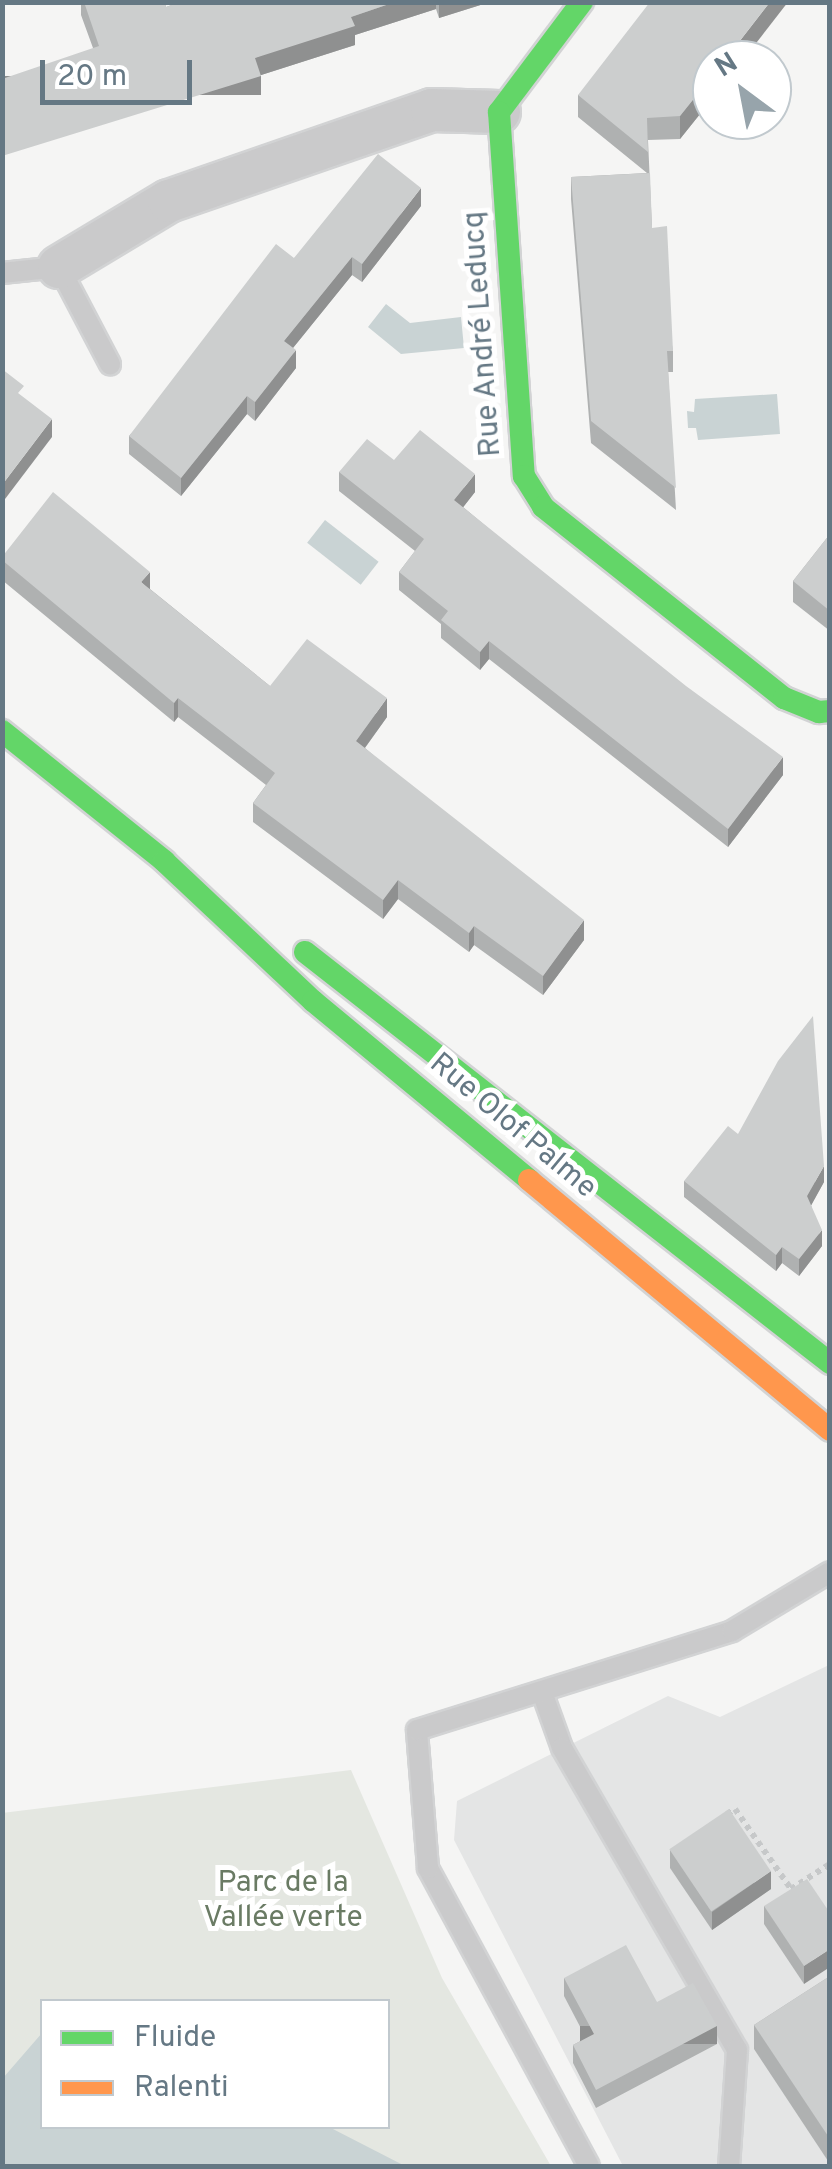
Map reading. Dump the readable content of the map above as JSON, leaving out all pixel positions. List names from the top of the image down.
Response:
{
  "streets": {
    "main road": ["Rue André Leducq", "Rue Olof Palme"]
  },
  "parks": ["Parc de la Vallée verte"],
  "legend": ["Fluide", "Ralenti"],
  "scale_bar": "20 m",
  "north": "top left"
}
